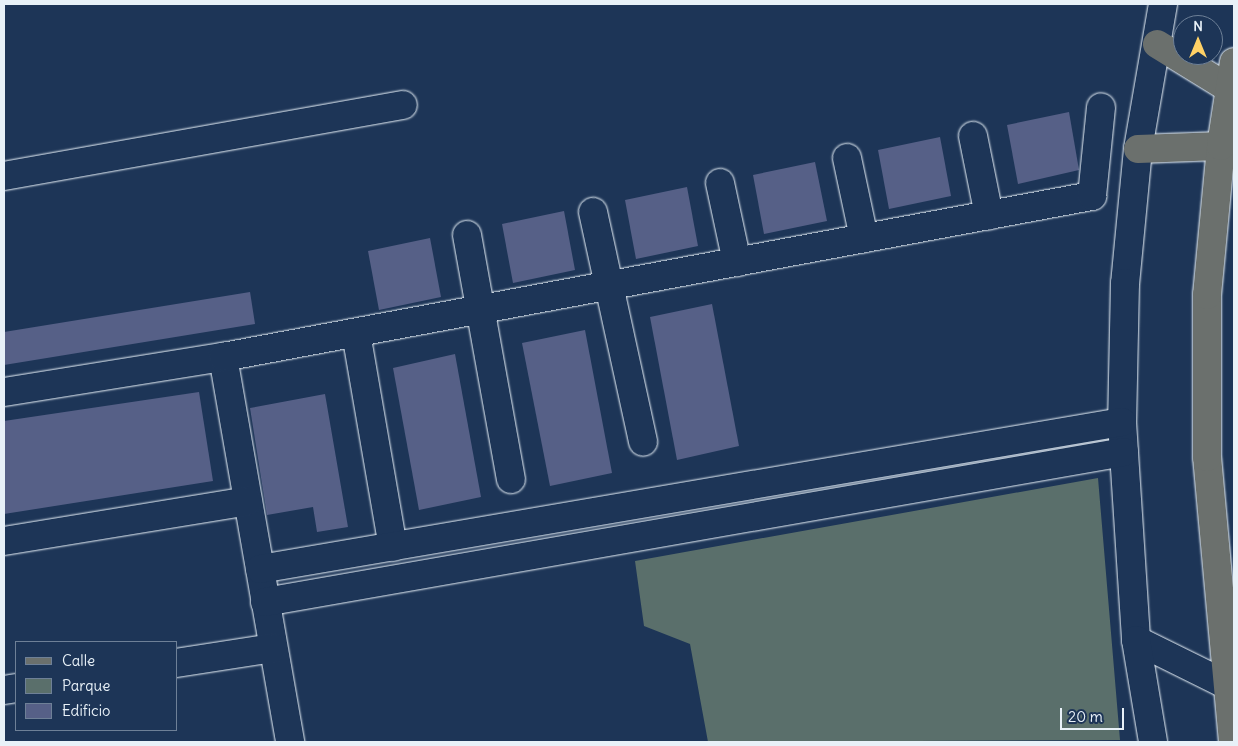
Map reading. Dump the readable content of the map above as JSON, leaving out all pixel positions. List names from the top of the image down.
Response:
{
  "legend": ["Calle", "Parque", "Edificio"],
  "scale_bar": "20 m",
  "north": "top"
}
